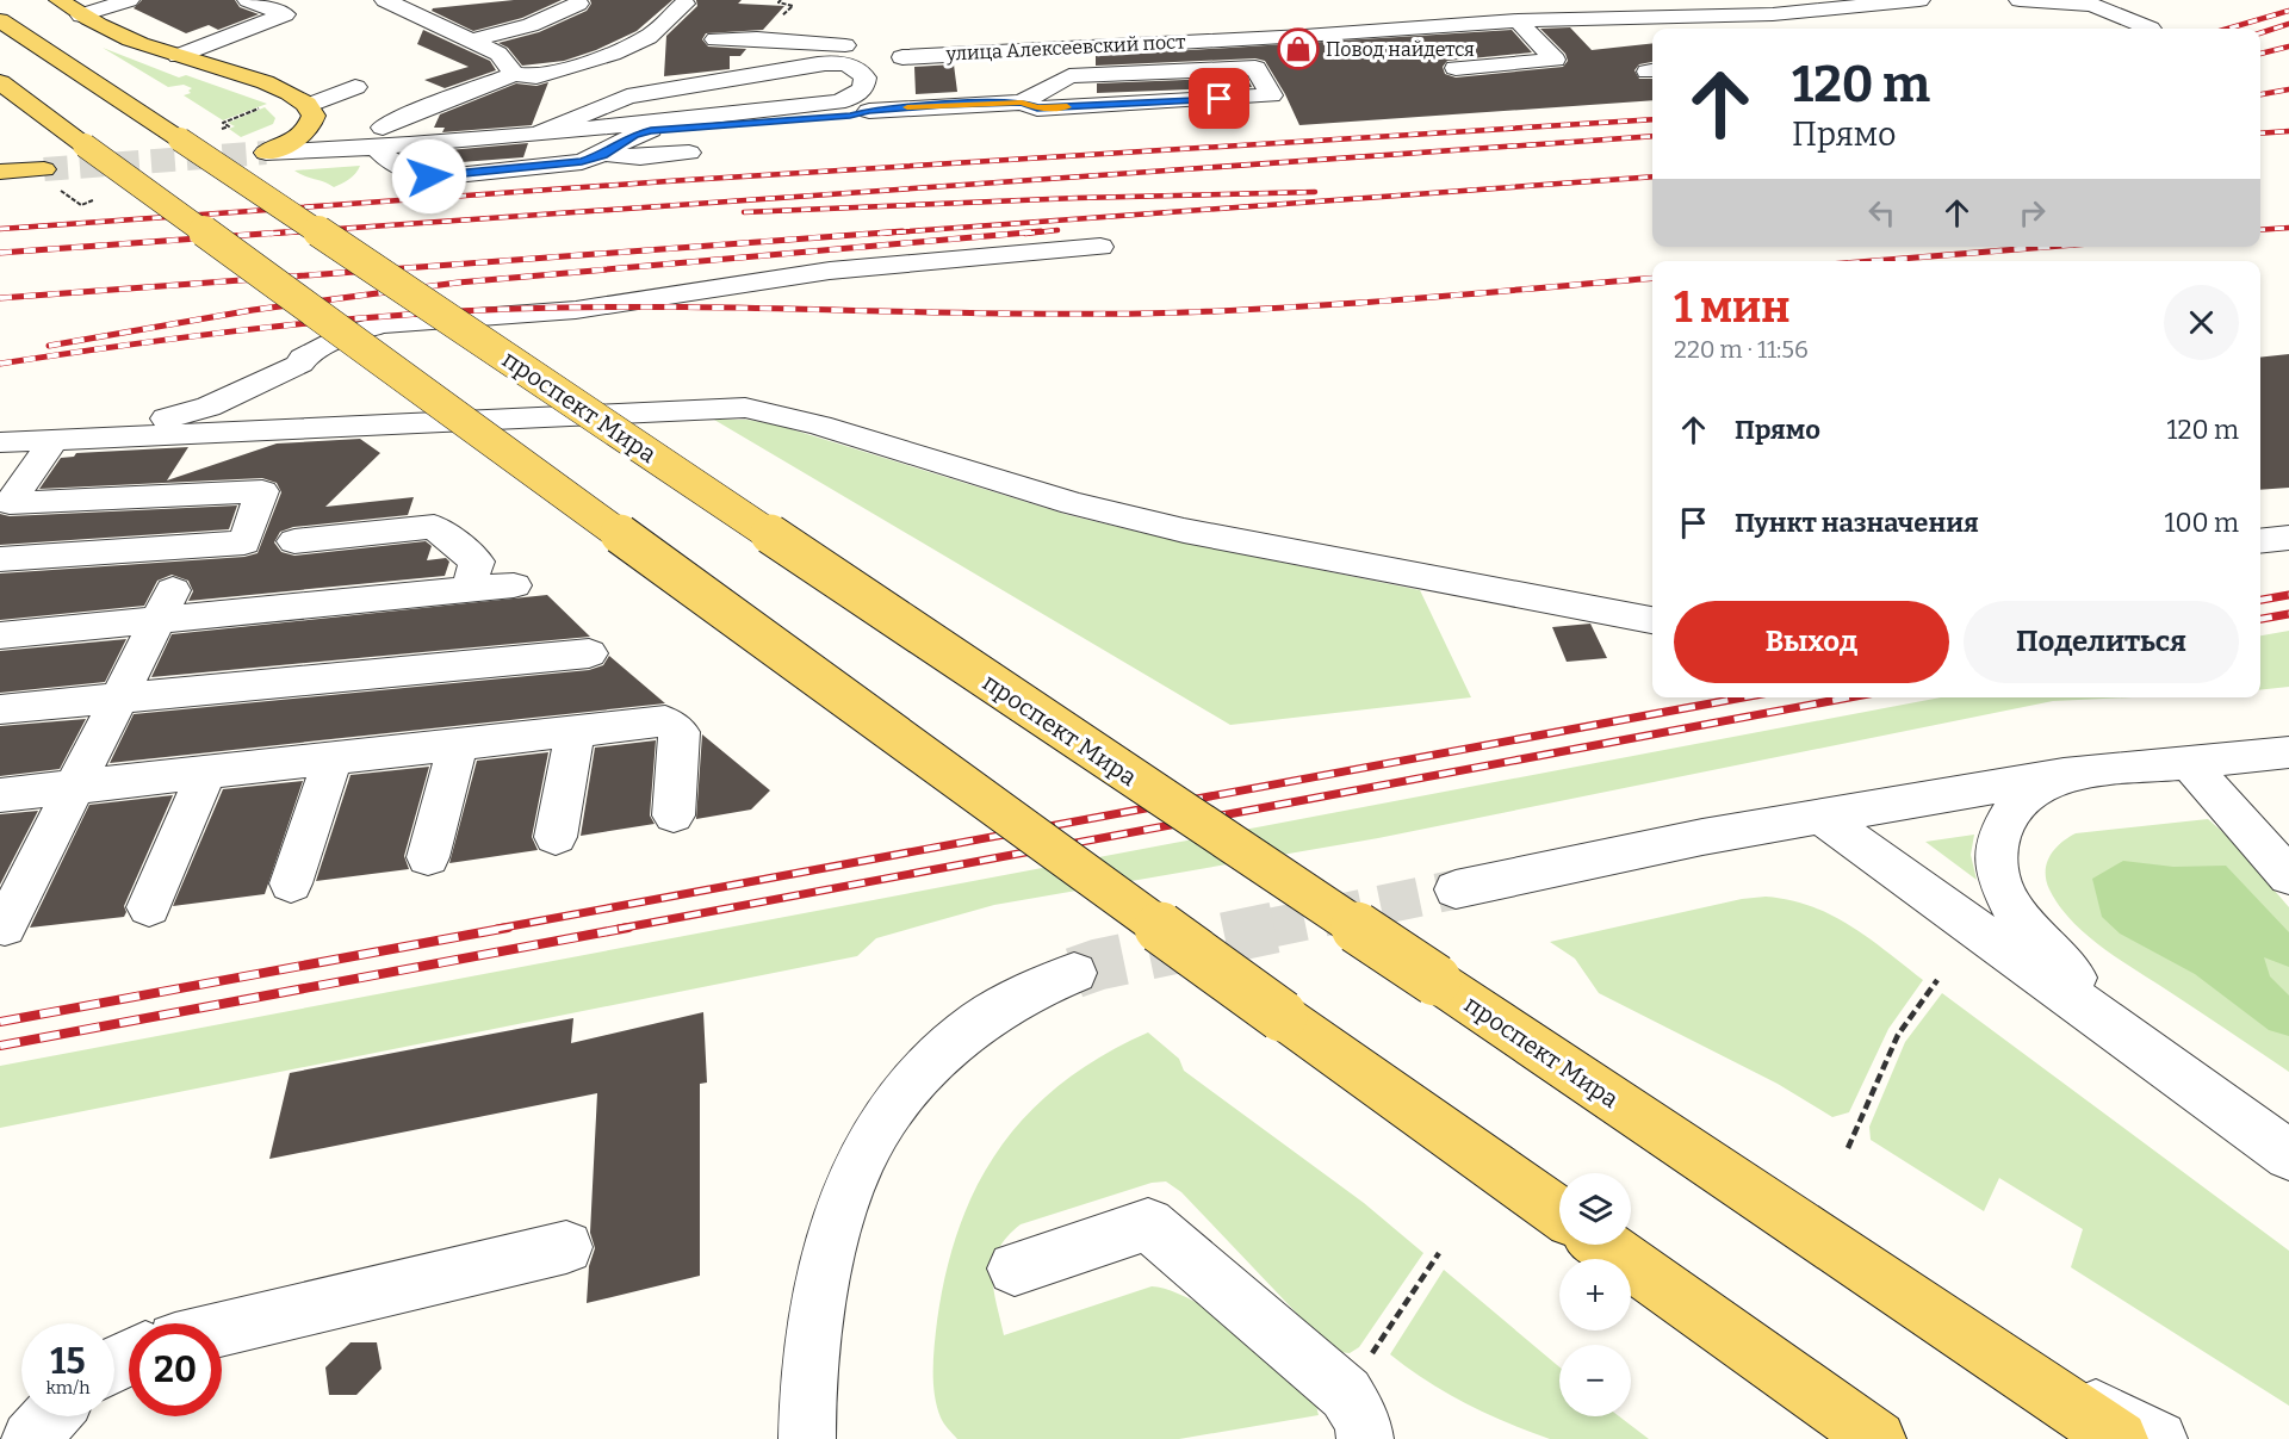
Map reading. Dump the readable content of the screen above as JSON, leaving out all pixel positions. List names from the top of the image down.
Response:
{
  "streets": {
    "main road": ["проспект Мира"],
    "street": ["улица Алексеевский пост"]
  },
  "places": {
    "shop": ["Повод найдется"]
  },
  "page": {
    "turn": ["120 m", "Прямо"],
    "heading": ["1 мин", "220 m · 11:56"],
    "list": [
      {
        "name": "Прямо",
        "value": "120 m"
      },
      {
        "name": "Пункт назначения",
        "value": "100 m"
      }
    ],
    "buttons": ["Выход", "Поделиться"],
    "map_buttons": ["+", "−"],
    "speed": "15 km/h",
    "limit": "20"
  }
}
